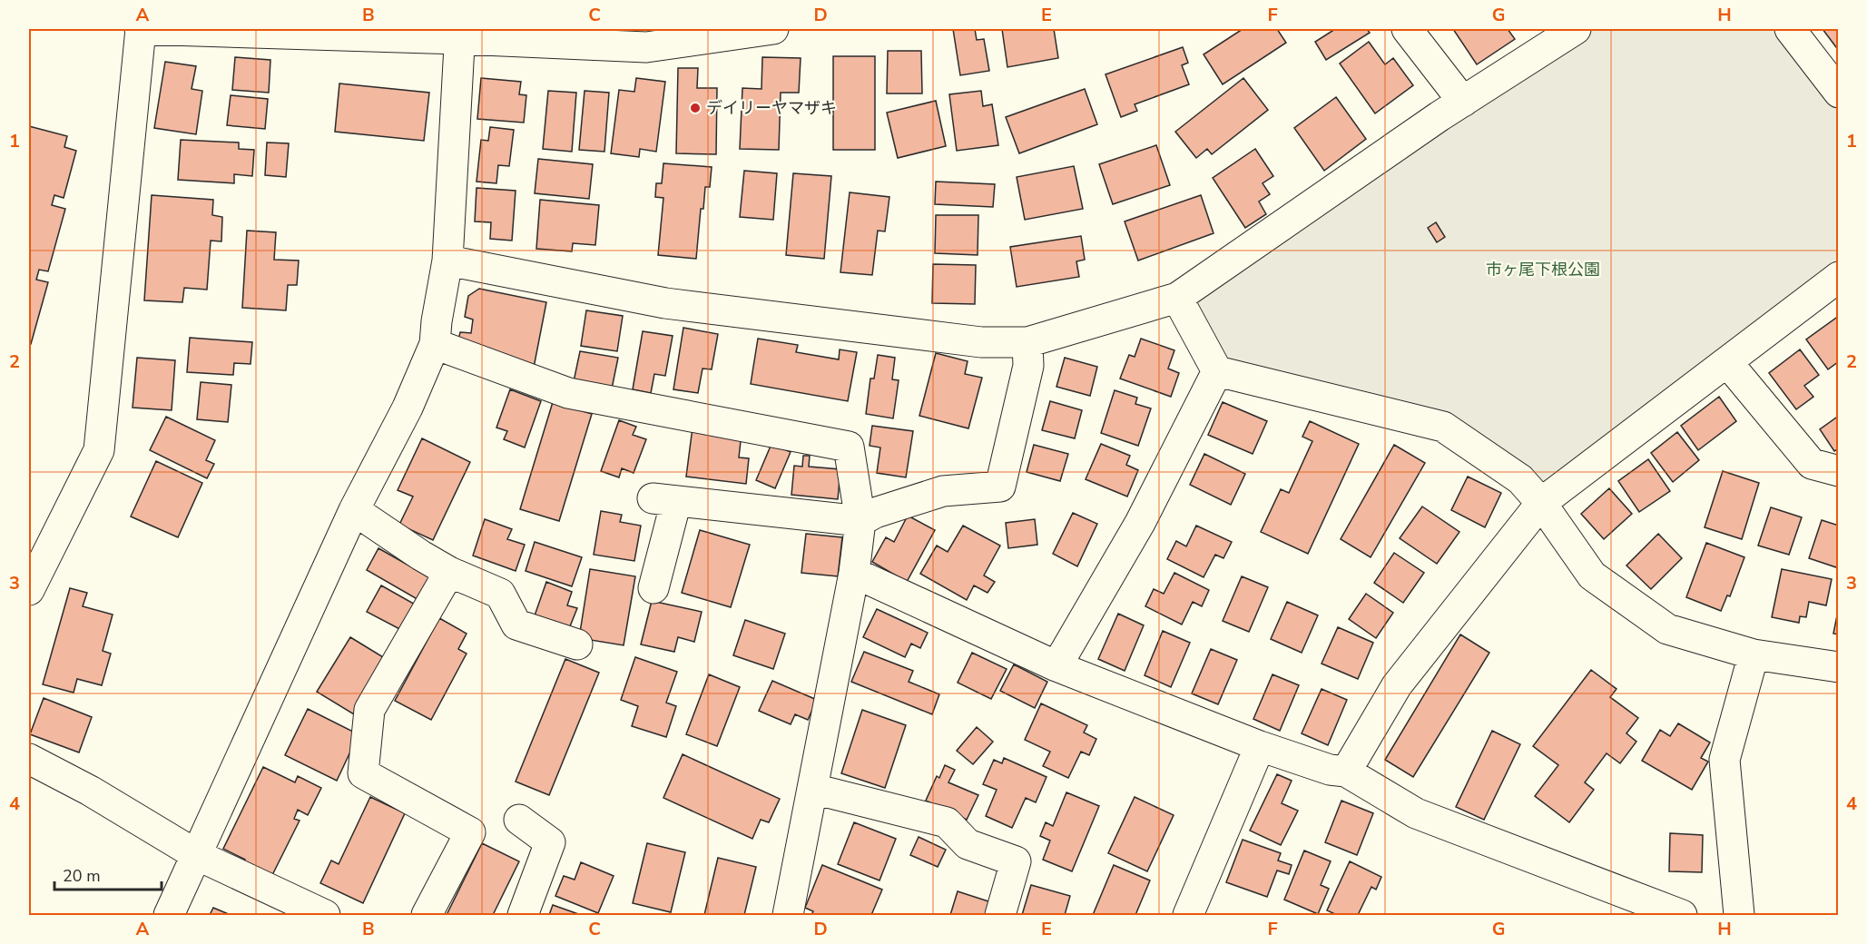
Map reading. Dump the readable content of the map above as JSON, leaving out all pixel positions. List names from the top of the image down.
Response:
{
  "parks": ["市ヶ尾下根公園"],
  "places": ["デイリーヤマザキ"],
  "scale_bar": "20 m",
  "grid": {
    "columns": [
      "A",
      "B",
      "C",
      "D",
      "E",
      "F",
      "G",
      "H"
    ],
    "rows": [
      "1",
      "2",
      "3",
      "4"
    ]
  }
}
